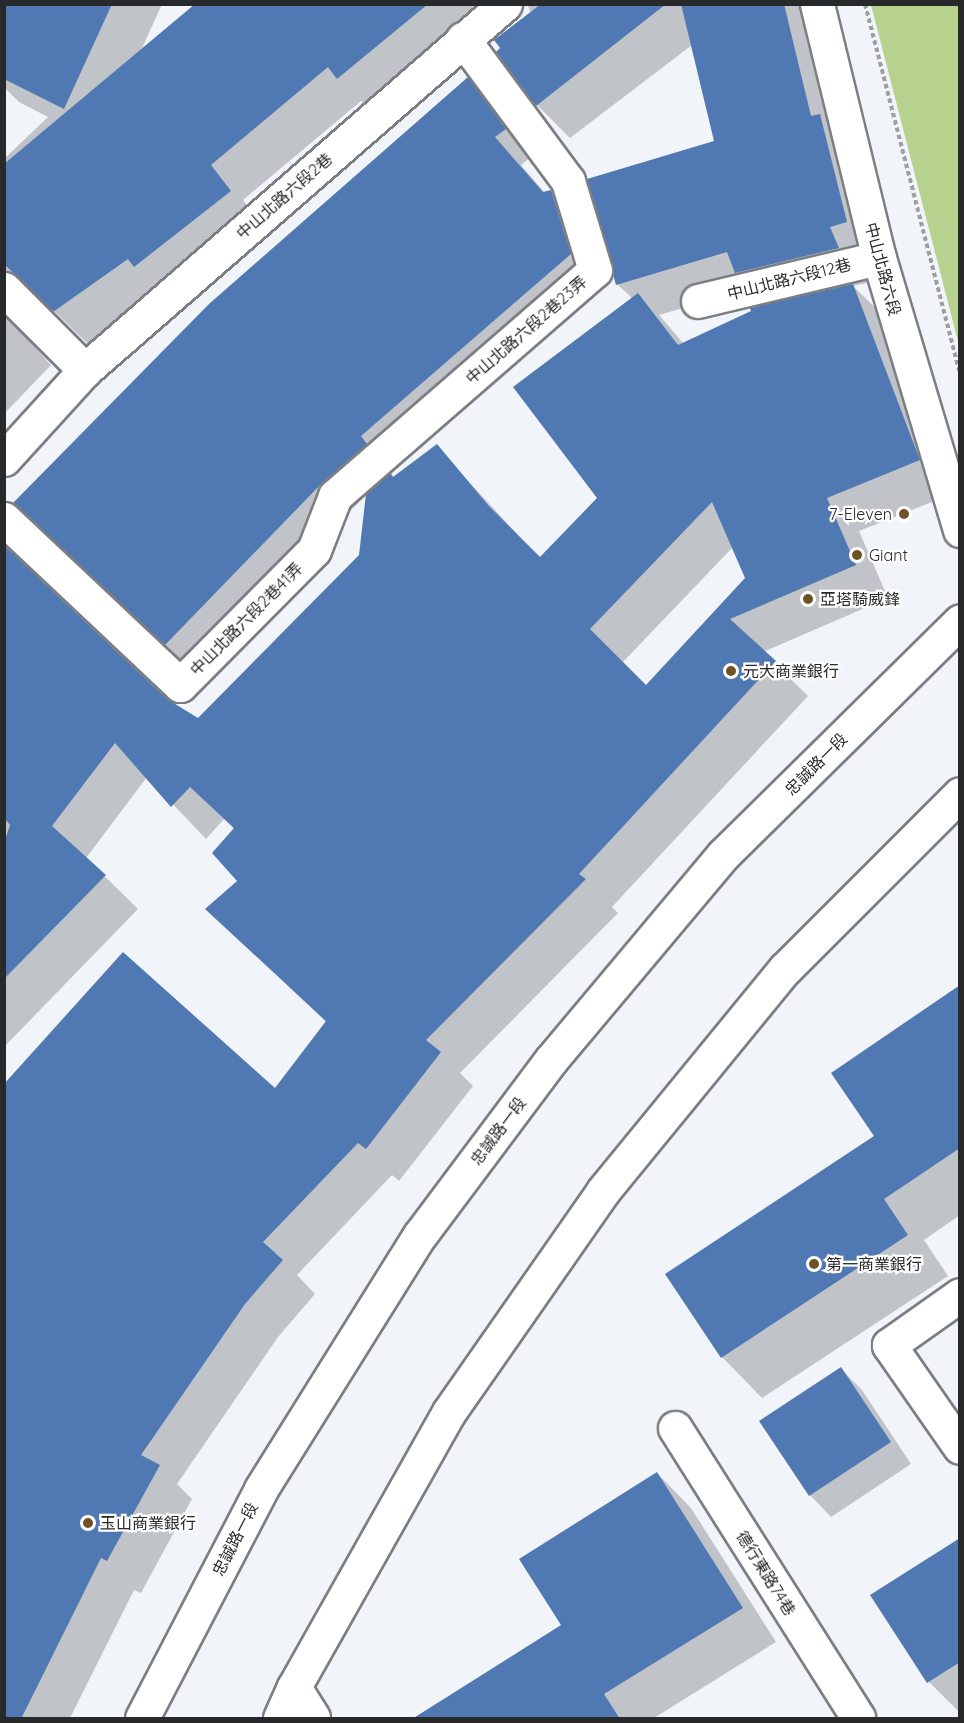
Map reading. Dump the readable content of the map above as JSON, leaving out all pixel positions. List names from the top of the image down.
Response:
{
  "streets": {
    "street": [
      "中山北路六段2巷",
      "中山北路六段",
      "中山北路六段12巷",
      "中山北路六段2巷23弄",
      "中山北路六段2巷41弄",
      "忠誠路一段",
      "德行東路74巷"
    ]
  },
  "crossings": [
    ["中山北路六段2巷", "中山北路六段2巷23弄"],
    ["中山北路六段", "中山北路六段12巷"],
    ["中山北路六段2巷23弄", "中山北路六段2巷41弄"]
  ],
  "places": [
    "7-Eleven",
    "Giant",
    "亞塔騎威鋒",
    "元大商業銀行",
    "第一商業銀行",
    "玉山商業銀行"
  ]
}
